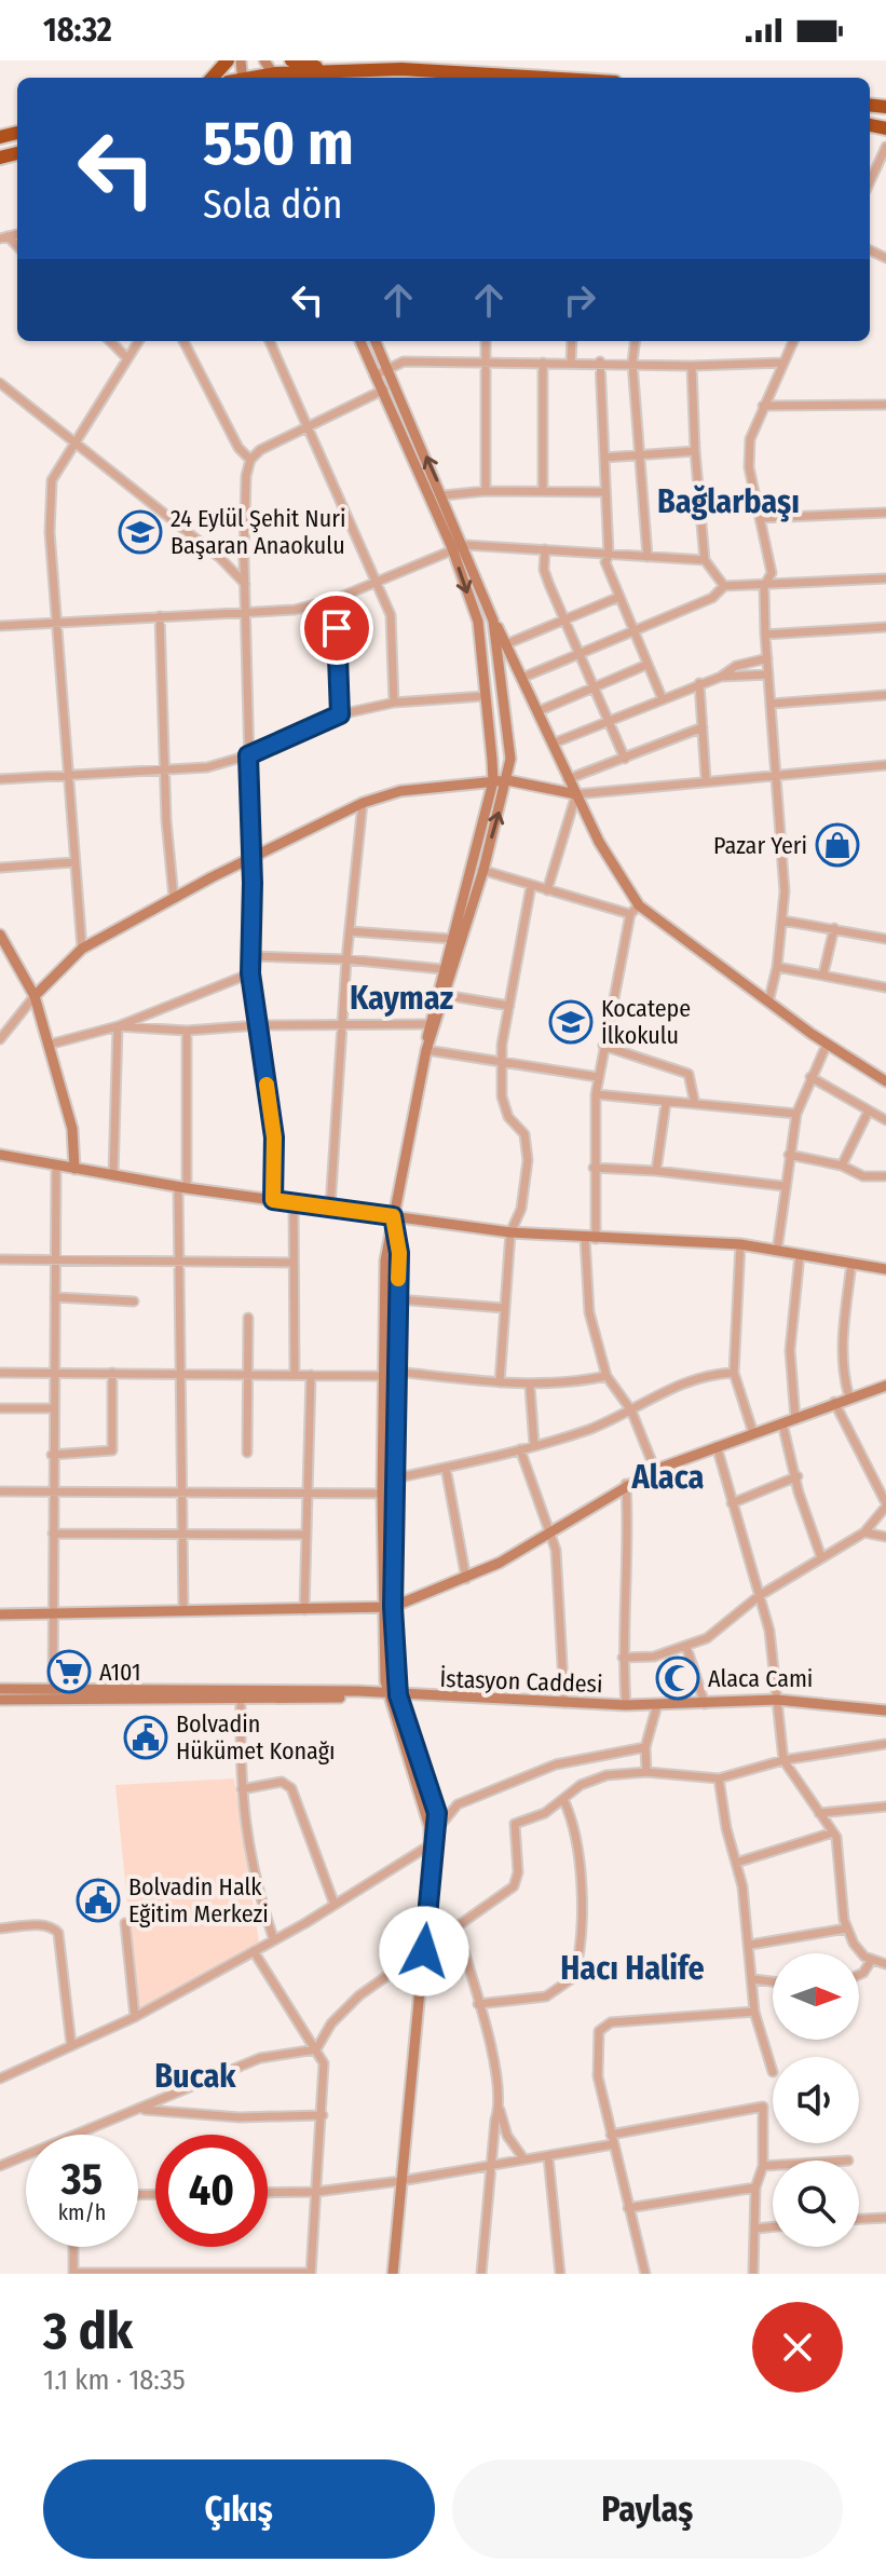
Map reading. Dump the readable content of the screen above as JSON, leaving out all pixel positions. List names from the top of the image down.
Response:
{
  "streets": {
    "street": ["İstasyon Caddesi"]
  },
  "districts": [
    "Bağlarbaşı",
    "Kaymaz",
    "Alaca",
    "Hacı Halife",
    "Bucak"
  ],
  "places": {
    "school or university": ["24 Eylül Şehit Nuri Başaran Anaokulu", "Kocatepe İlkokulu"],
    "shop": ["Pazar Yeri"],
    "supermarket": ["A101"],
    "mosque": ["Alaca Cami"],
    "public building": ["Bolvadin Hükümet Konağı", "Bolvadin Halk Eğitim Merkezi"]
  },
  "north": "right",
  "page": {
    "status": "18:32",
    "turn": ["550 m", "Sola dön"],
    "speed": "35 km/h",
    "limit": "40",
    "heading": ["3 dk", "1.1 km · 18:35"],
    "buttons": ["Çıkış", "Paylaş"]
  }
}
